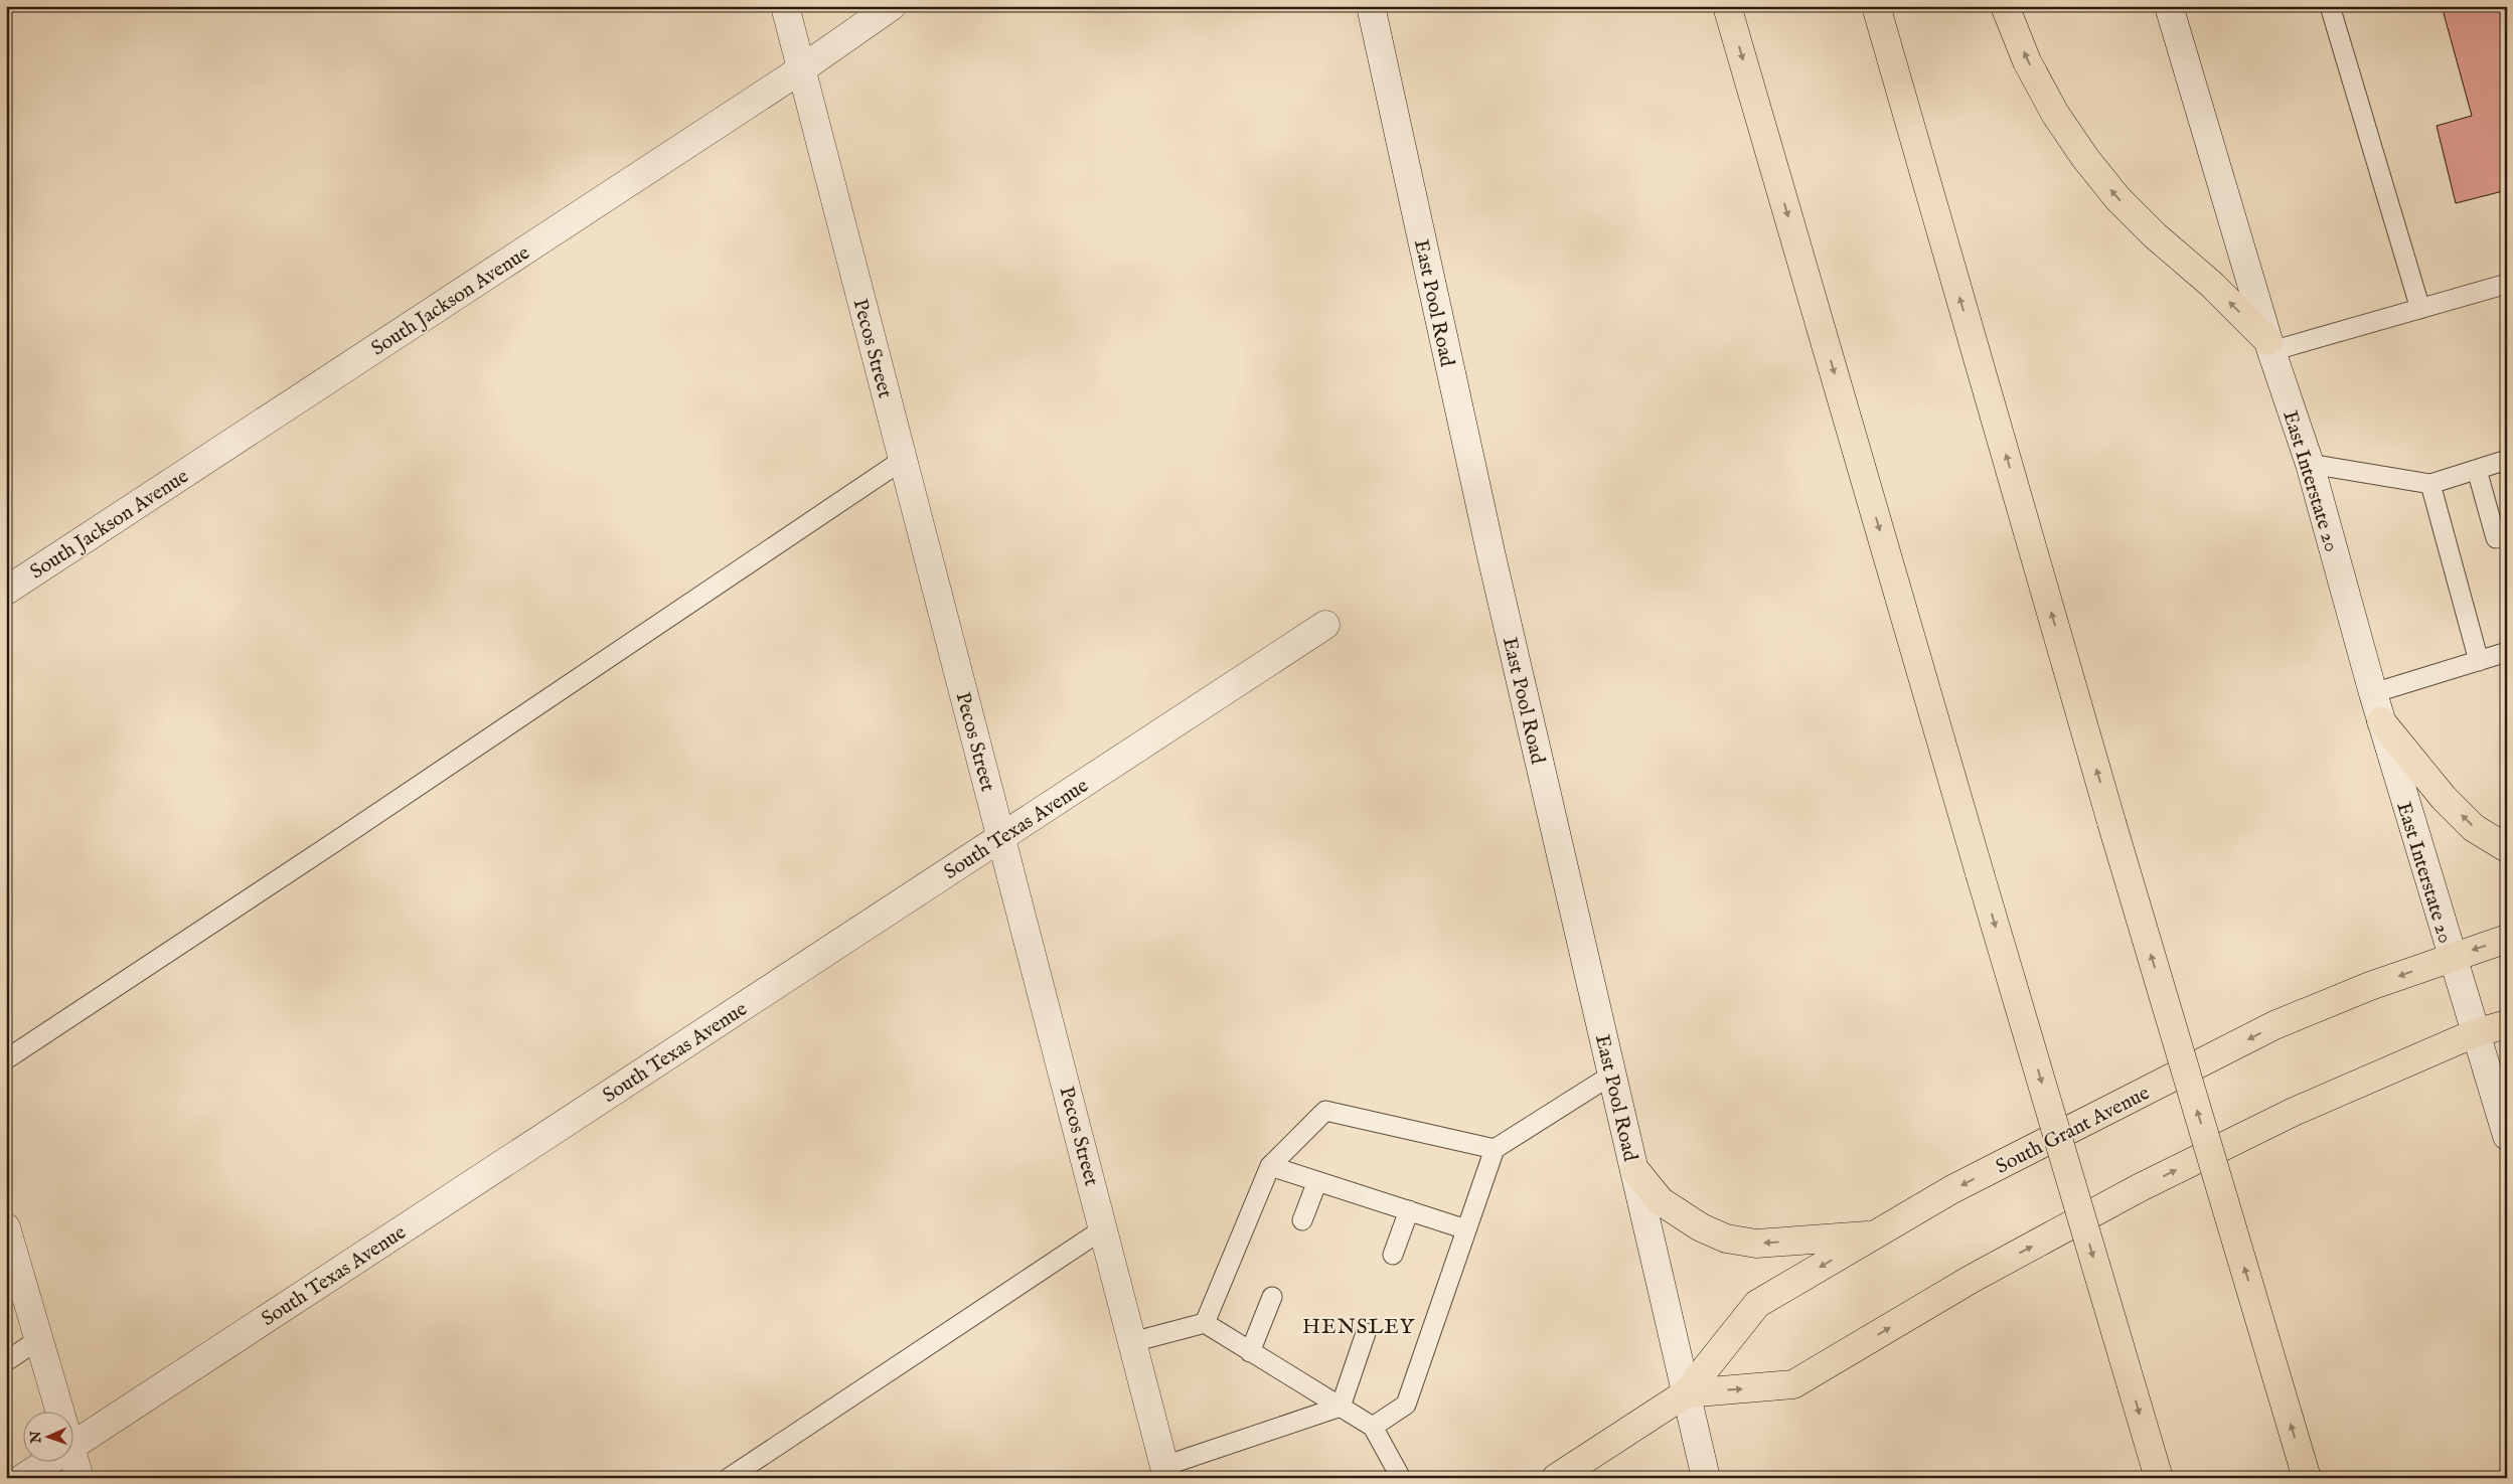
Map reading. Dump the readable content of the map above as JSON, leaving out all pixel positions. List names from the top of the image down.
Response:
{
  "streets": {
    "main road": ["South Grant Avenue"],
    "street": [
      "South Jackson Avenue",
      "East Pool Road",
      "Pecos Street",
      "East Interstate 20",
      "South Texas Avenue"
    ]
  },
  "crossings": [
    ["South Jackson Avenue", "Pecos Street"],
    ["East Pool Road", "South Grant Avenue"],
    ["Pecos Street", "South Texas Avenue"],
    ["East Interstate 20", "South Grant Avenue"]
  ],
  "districts": ["HENSLEY"],
  "north": "left"
}
